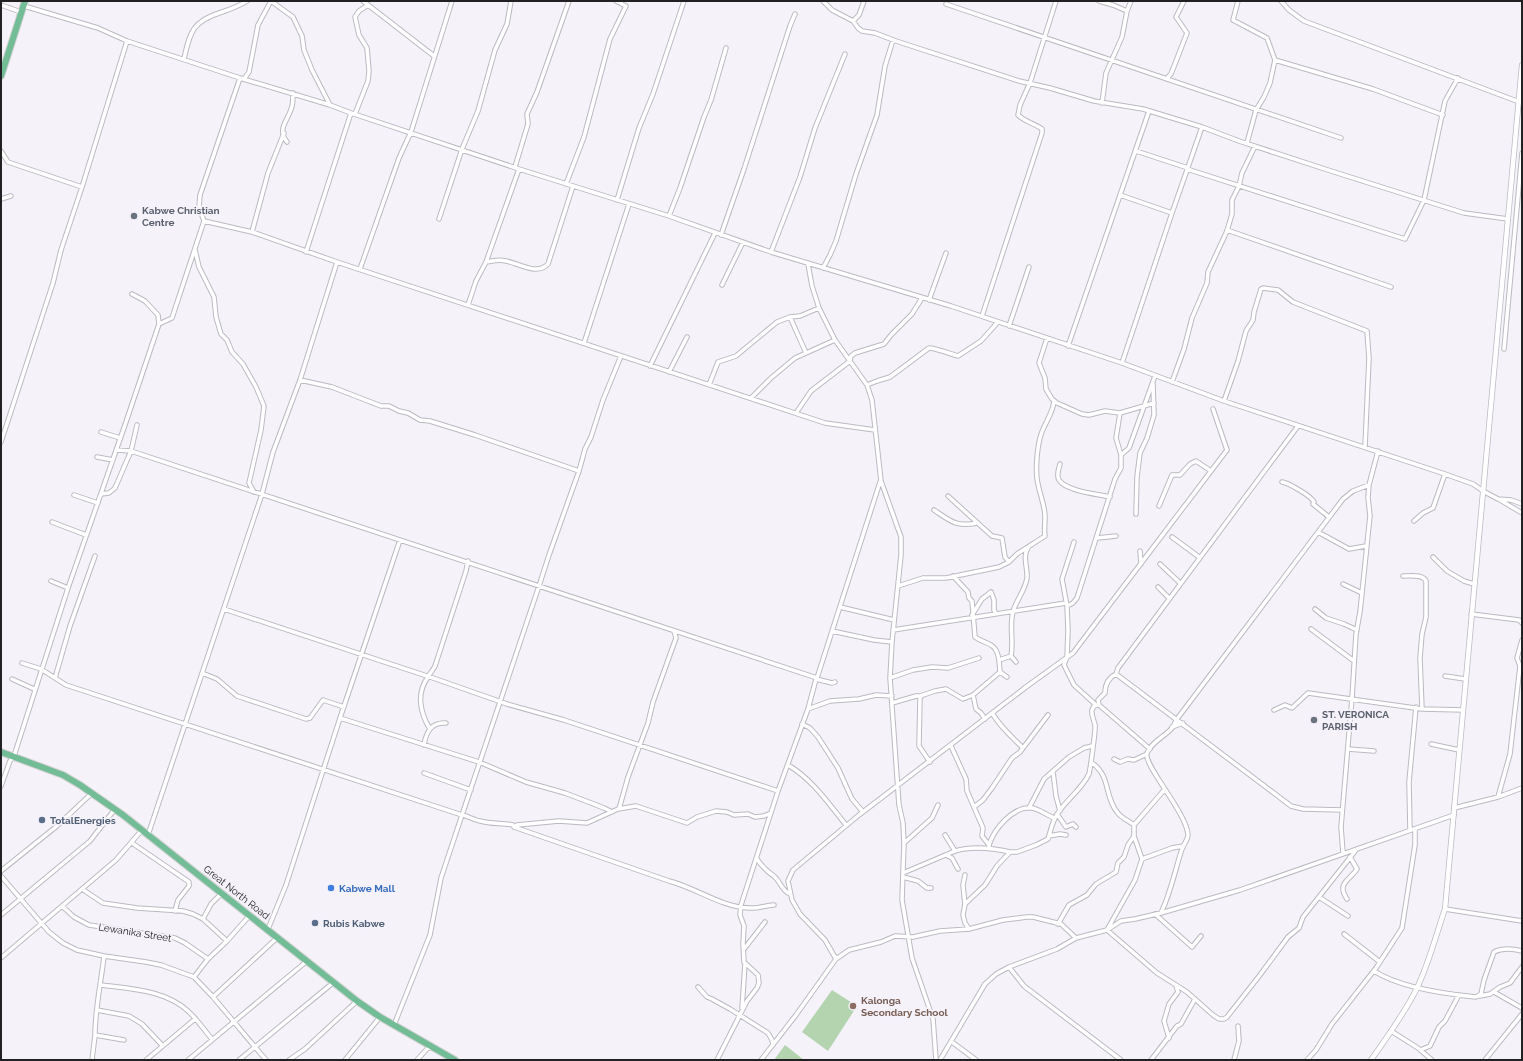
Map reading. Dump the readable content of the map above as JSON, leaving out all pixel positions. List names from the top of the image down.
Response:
{
  "streets": {
    "highway": ["Great North Road"],
    "street": ["Lewanika Street"]
  },
  "places": [
    "Kabwe Christian Centre",
    "ST. VERONICA PARISH",
    "TotalEnergies",
    "Kabwe Mall",
    "Rubis Kabwe",
    "Kalonga Secondary School"
  ]
}
